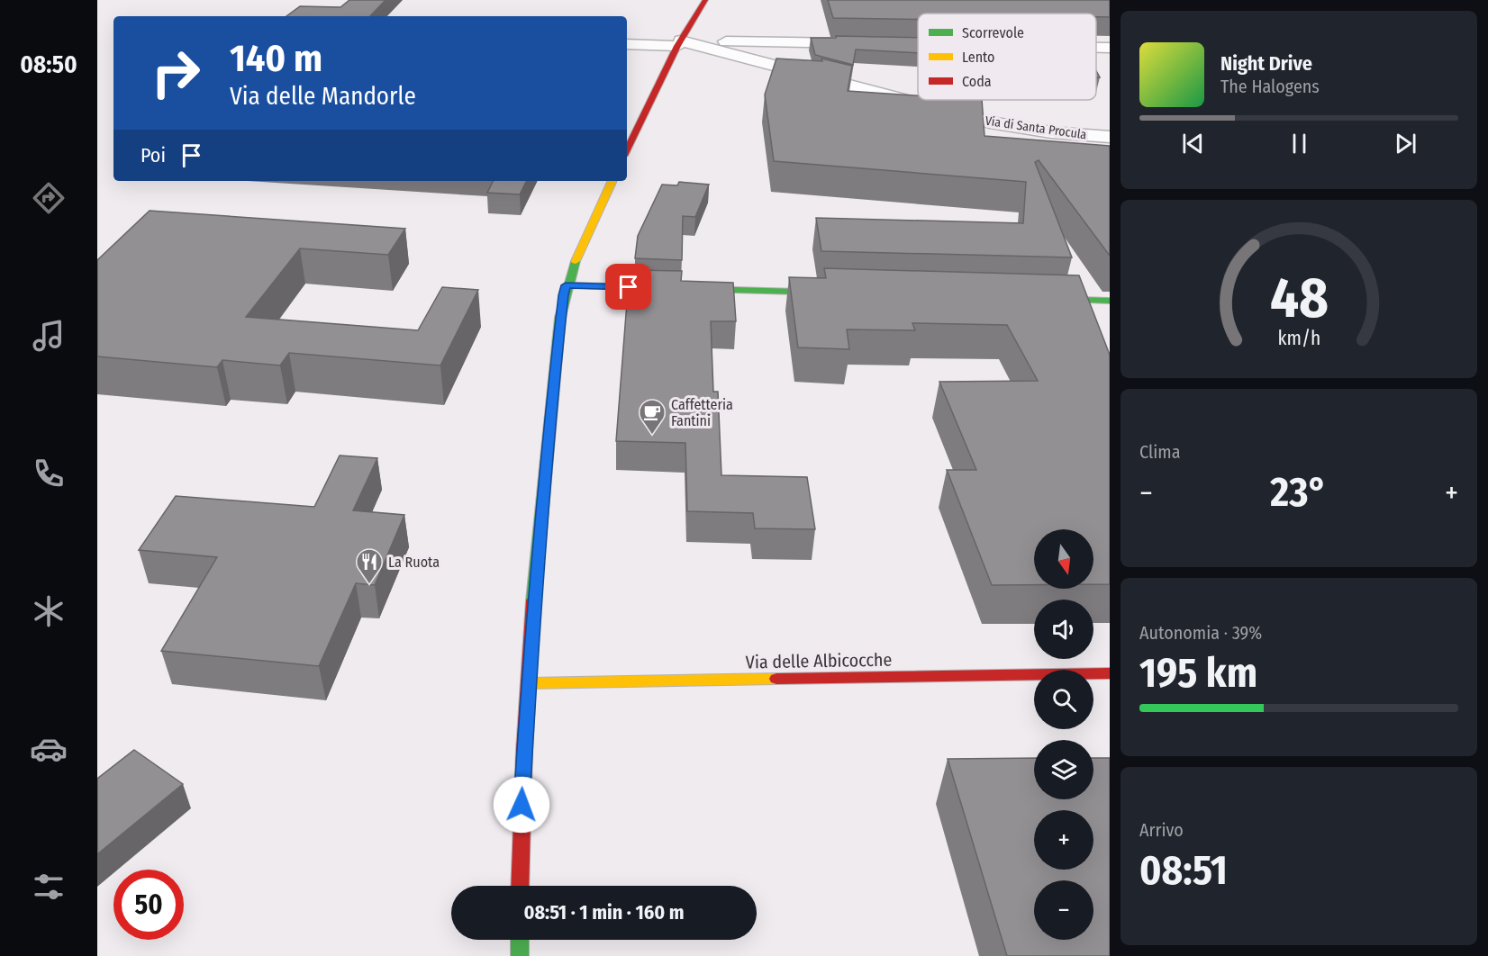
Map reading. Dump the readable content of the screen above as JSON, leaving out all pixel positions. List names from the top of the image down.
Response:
{
  "streets": {
    "main road": ["Via delle Albicocche"],
    "street": ["Via di Santa Procula"]
  },
  "places": {
    "cafe": ["Caffetteria Fantini"],
    "restaurant": ["La Ruota"]
  },
  "legend": ["Scorrevole", "Lento", "Coda"],
  "north": "bottom",
  "page": {
    "tabs": "08:50",
    "turn": ["140 m", "Via delle Mandorle"],
    "song": ["Night Drive", "The Halogens"],
    "then": "Poi",
    "tile": [
      "Clima",
      ["Autonomia · 39%", "195 km"],
      ["Arrivo", "08:51"]
    ],
    "heat": ["−", "23°", "+"],
    "map_buttons": ["+", "−"],
    "limit": "50",
    "trip": "08:51 · 1 min · 160 m",
    "gauge": ["48", "km/h"]
  }
}
